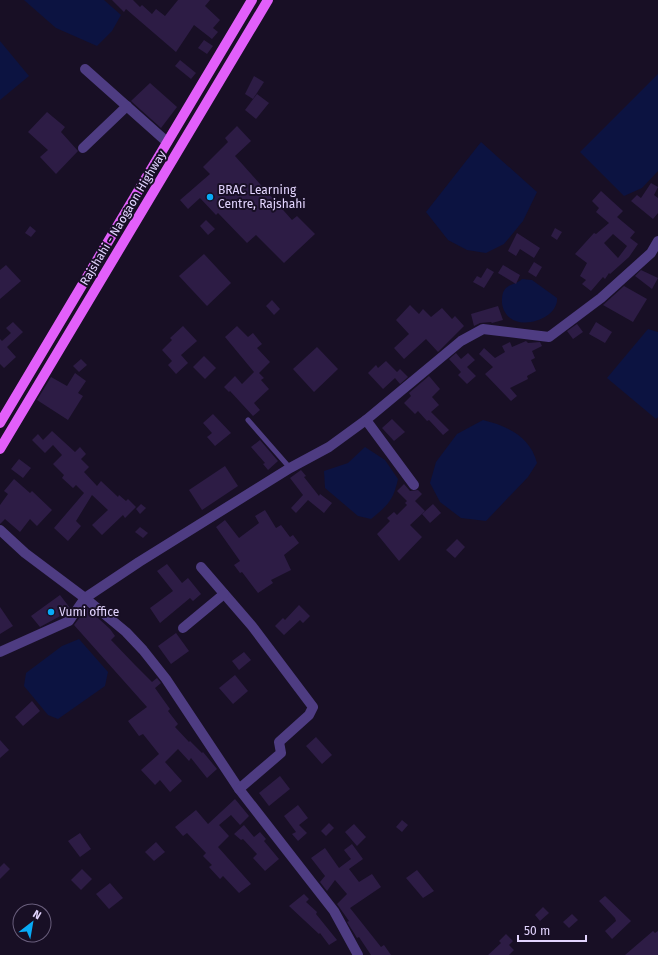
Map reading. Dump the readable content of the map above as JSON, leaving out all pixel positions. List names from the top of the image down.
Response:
{
  "streets": {
    "main road": ["Rajshahi - Naogaon Highway"]
  },
  "places": ["BRAC Learning Centre, Rajshahi", "Vumi office"],
  "scale_bar": "50 m",
  "north": "top right"
}
